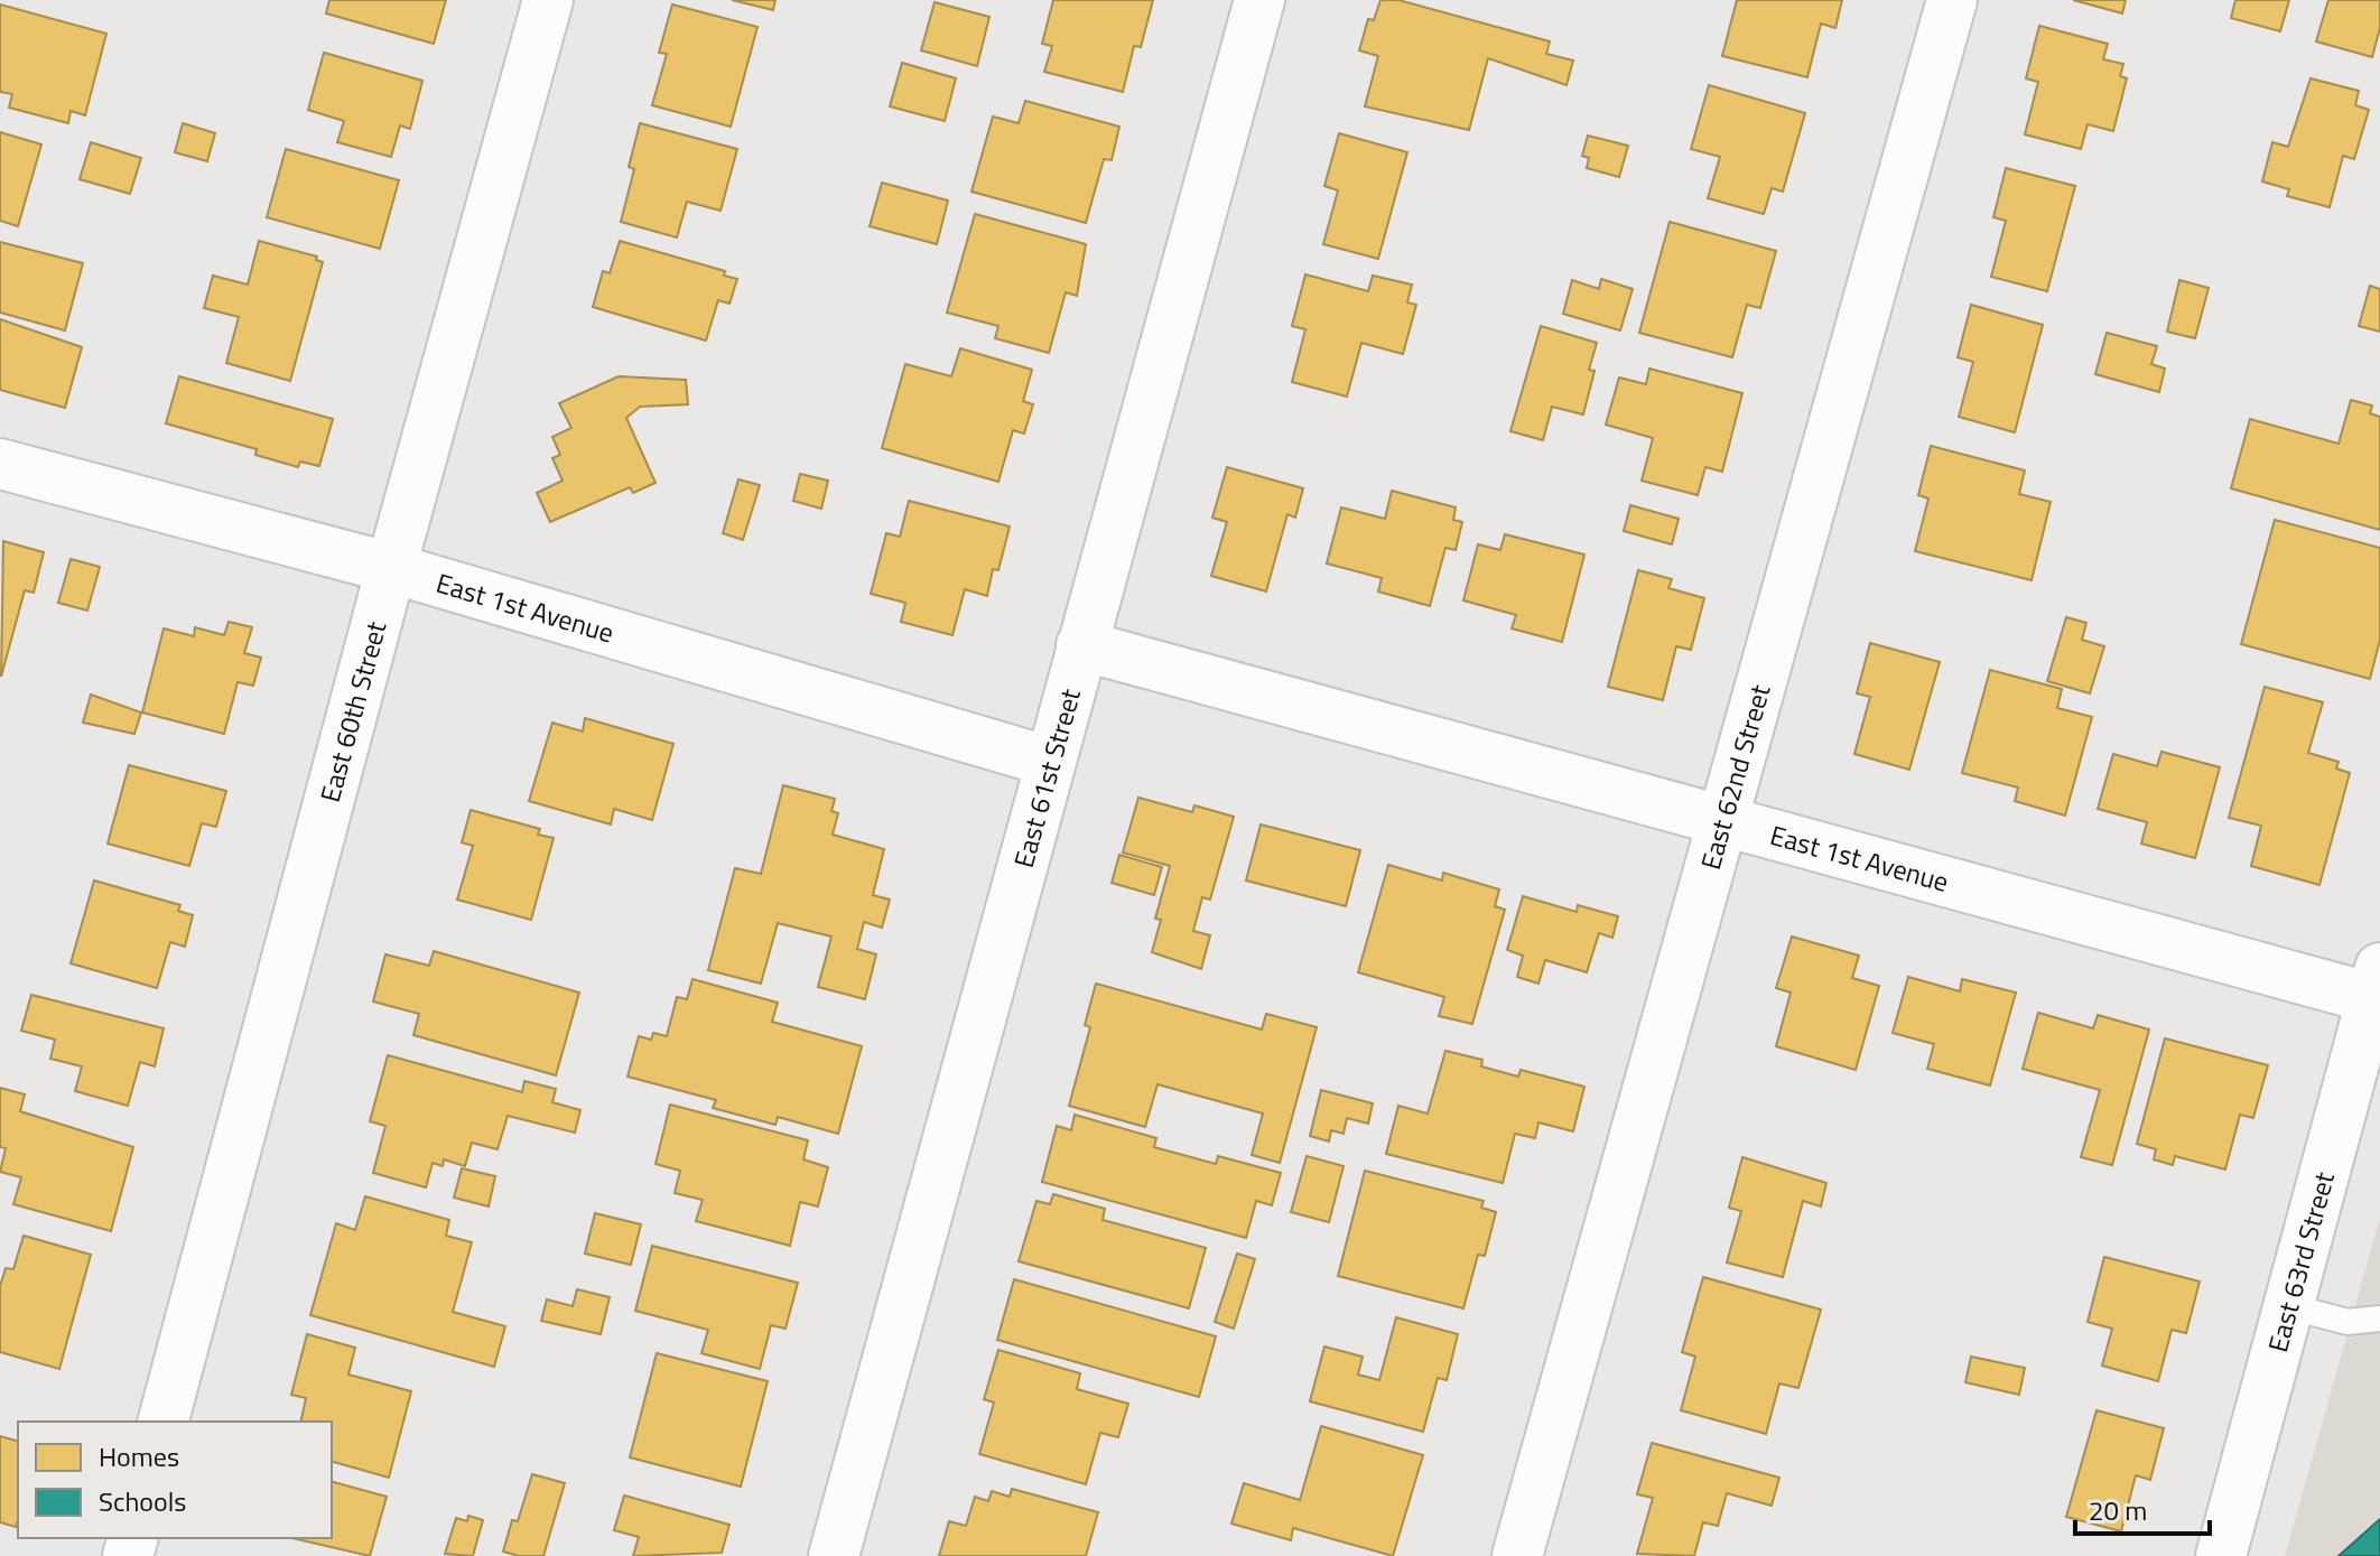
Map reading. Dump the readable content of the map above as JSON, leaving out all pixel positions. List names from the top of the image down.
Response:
{
  "streets": {
    "street": [
      "East 1st Avenue",
      "East 60th Street",
      "East 61st Street",
      "East 62nd Street",
      "East 63rd Street"
    ]
  },
  "crossings": [
    ["East 1st Avenue", "East 60th Street"],
    ["East 1st Avenue", "East 61st Street"],
    ["East 1st Avenue", "East 62nd Street"],
    ["East 1st Avenue", "East 63rd Street"]
  ],
  "legend": ["Homes", "Schools"],
  "scale_bar": "20 m"
}
